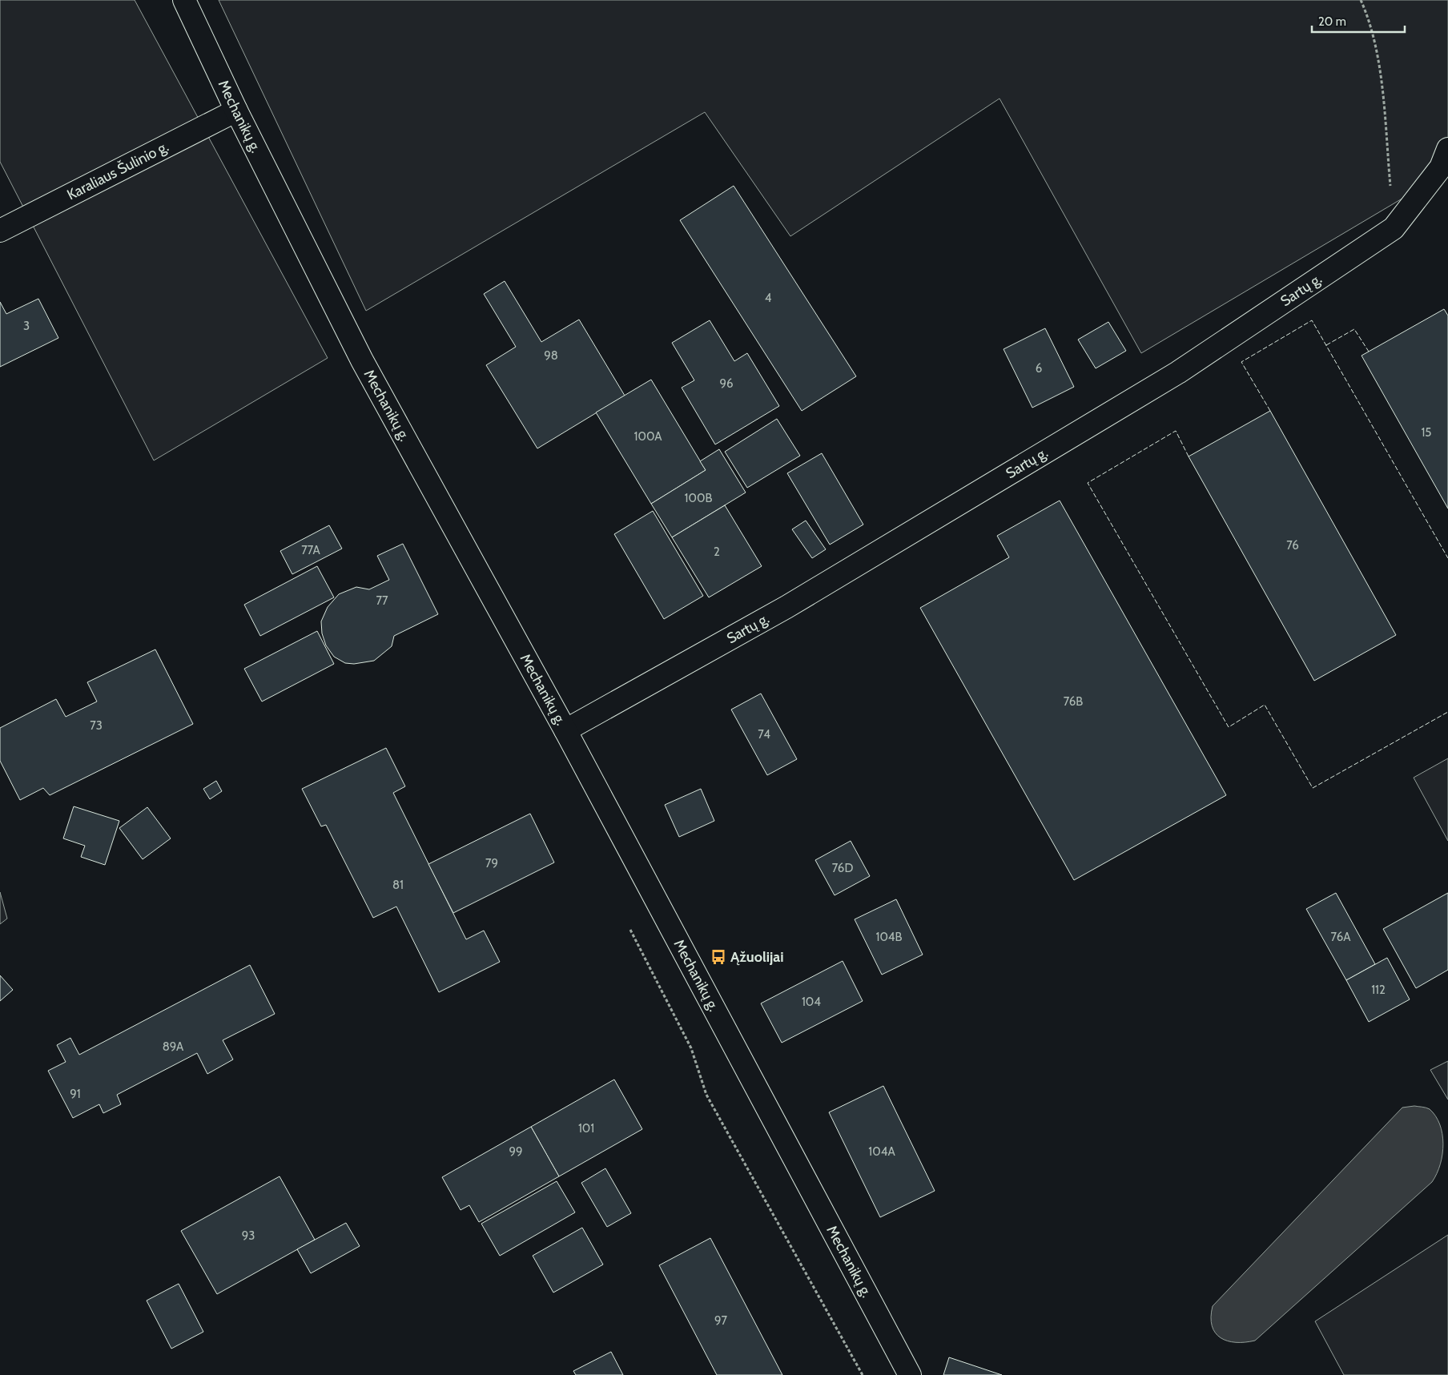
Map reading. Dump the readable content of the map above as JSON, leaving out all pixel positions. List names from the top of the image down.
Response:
{
  "streets": {
    "main road": ["Mechanikų g.", "Karaliaus Šulinio g.", "Sartų g."]
  },
  "crossings": [
    ["Mechanikų g.", "Karaliaus Šulinio g."],
    ["Mechanikų g.", "Sartų g."]
  ],
  "places": {
    "bus stop": ["Ąžuolijai"]
  },
  "house_numbers": [
    "4",
    "3",
    "98",
    "6",
    "96",
    "15",
    "100A",
    "100B",
    "76",
    "77A",
    "2",
    "77",
    "76B",
    "73",
    "74",
    "79",
    "76D",
    "81",
    "104B",
    "76A",
    "112",
    "104",
    "89A",
    "91",
    "101",
    "99",
    "104A",
    "93",
    "97"
  ],
  "scale_bar": "20 m"
}
